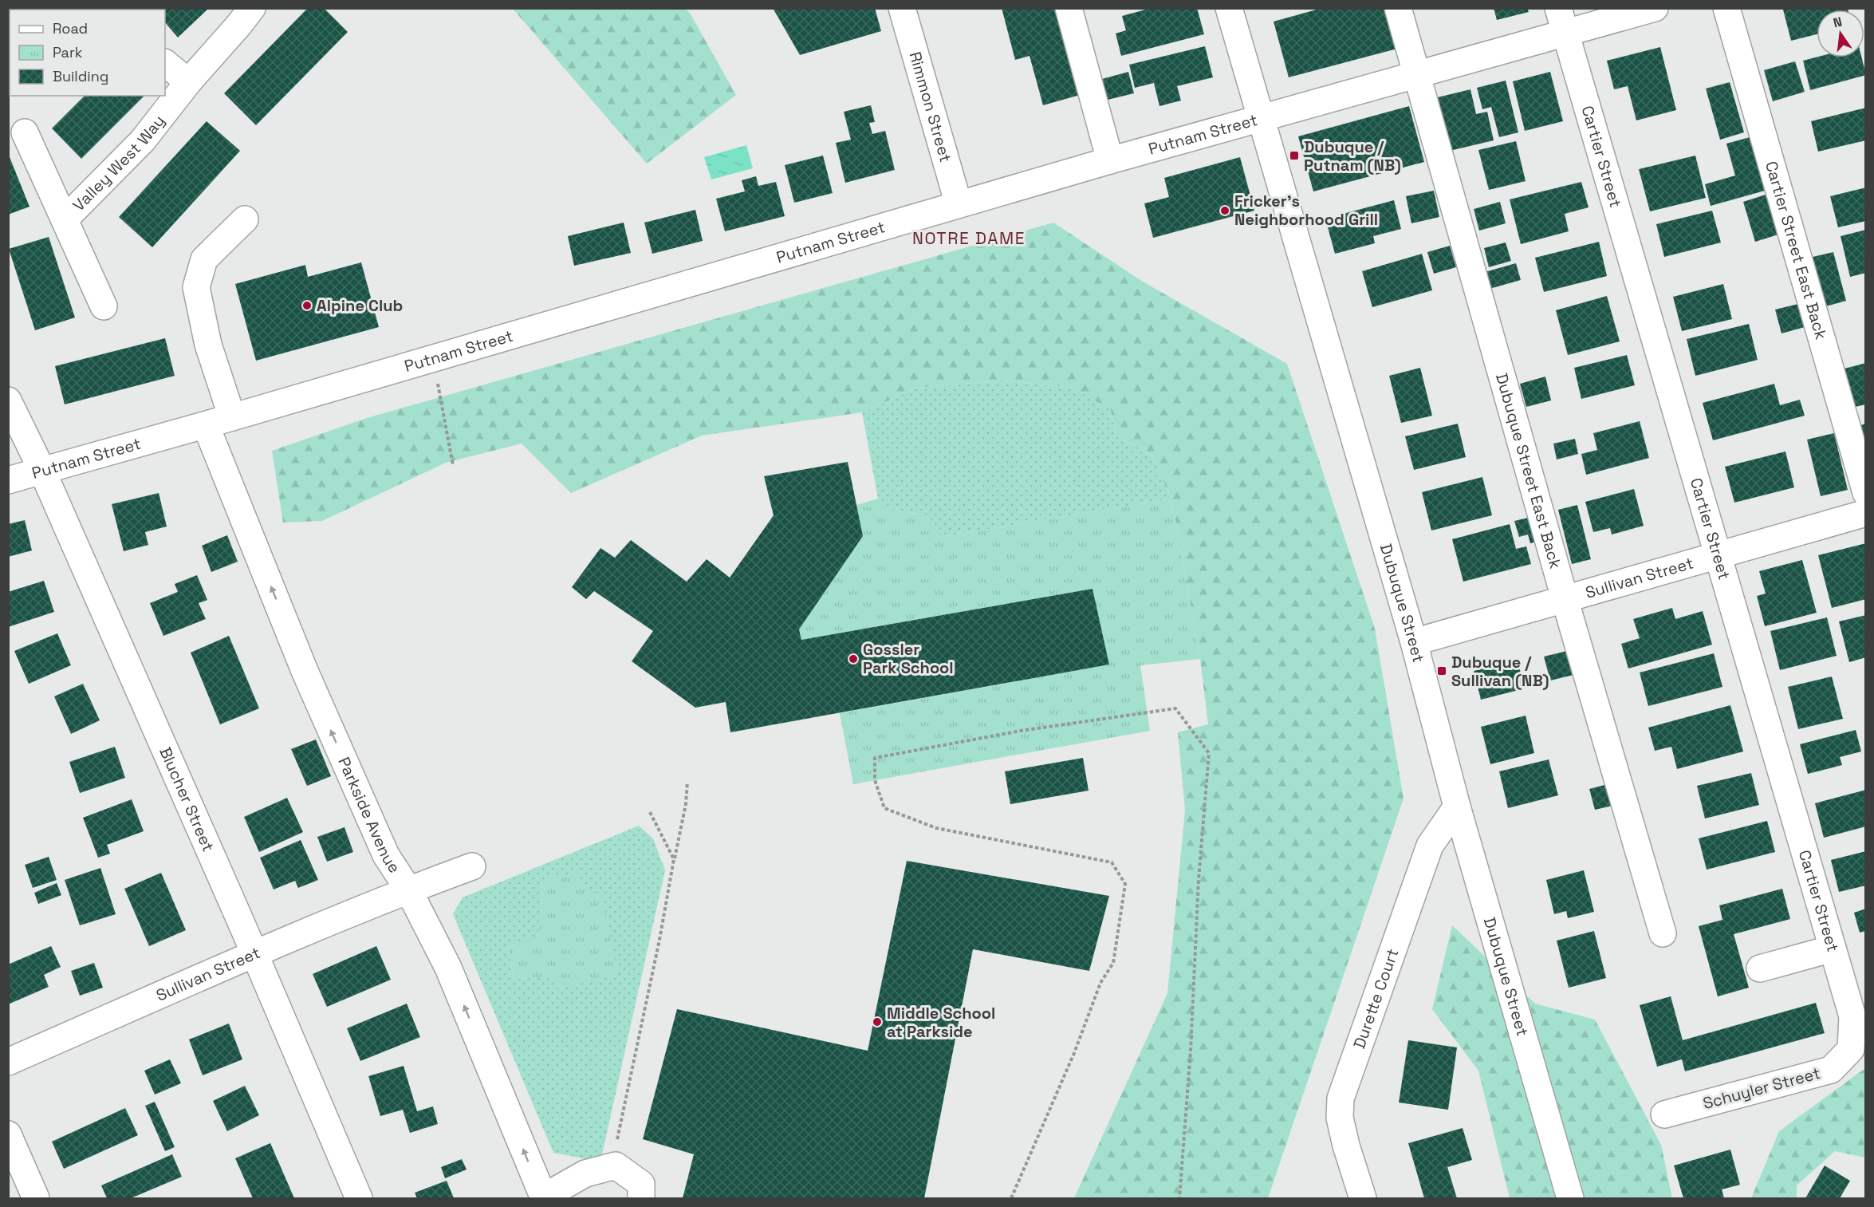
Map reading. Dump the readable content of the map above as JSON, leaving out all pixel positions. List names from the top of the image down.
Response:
{
  "streets": {
    "street": [
      "Rimmon Street",
      "Putnam Street",
      "Cartier Street",
      "Valley West Way",
      "Cartier Street East Back",
      "Dubuque Street East Back",
      "Sullivan Street",
      "Dubuque Street",
      "Blucher Street",
      "Parkside Avenue",
      "Durette Court",
      "Schuyler Street"
    ]
  },
  "crossings": [
    ["Rimmon Street", "Putnam Street"],
    ["Putnam Street", "Cartier Street"],
    ["Putnam Street", "Dubuque Street East Back"],
    ["Putnam Street", "Dubuque Street"],
    ["Putnam Street", "Blucher Street"],
    ["Putnam Street", "Parkside Avenue"],
    ["Cartier Street", "Sullivan Street"],
    ["Cartier Street", "Schuyler Street"],
    ["Dubuque Street East Back", "Sullivan Street"],
    ["Sullivan Street", "Dubuque Street"],
    ["Sullivan Street", "Blucher Street"],
    ["Sullivan Street", "Parkside Avenue"],
    ["Dubuque Street", "Durette Court"]
  ],
  "one_way": ["Parkside Avenue"],
  "districts": ["NOTRE DAME"],
  "places": {
    "transit": ["Dubuque / Putnam (NB)", "Dubuque / Sullivan (NB)"],
    "other": [
      "Fricker's Neighborhood Grill",
      "Alpine Club",
      "Gossler Park School",
      "Middle School at Parkside"
    ]
  },
  "legend": ["Road", "Park", "Building"],
  "north": "top"
}
